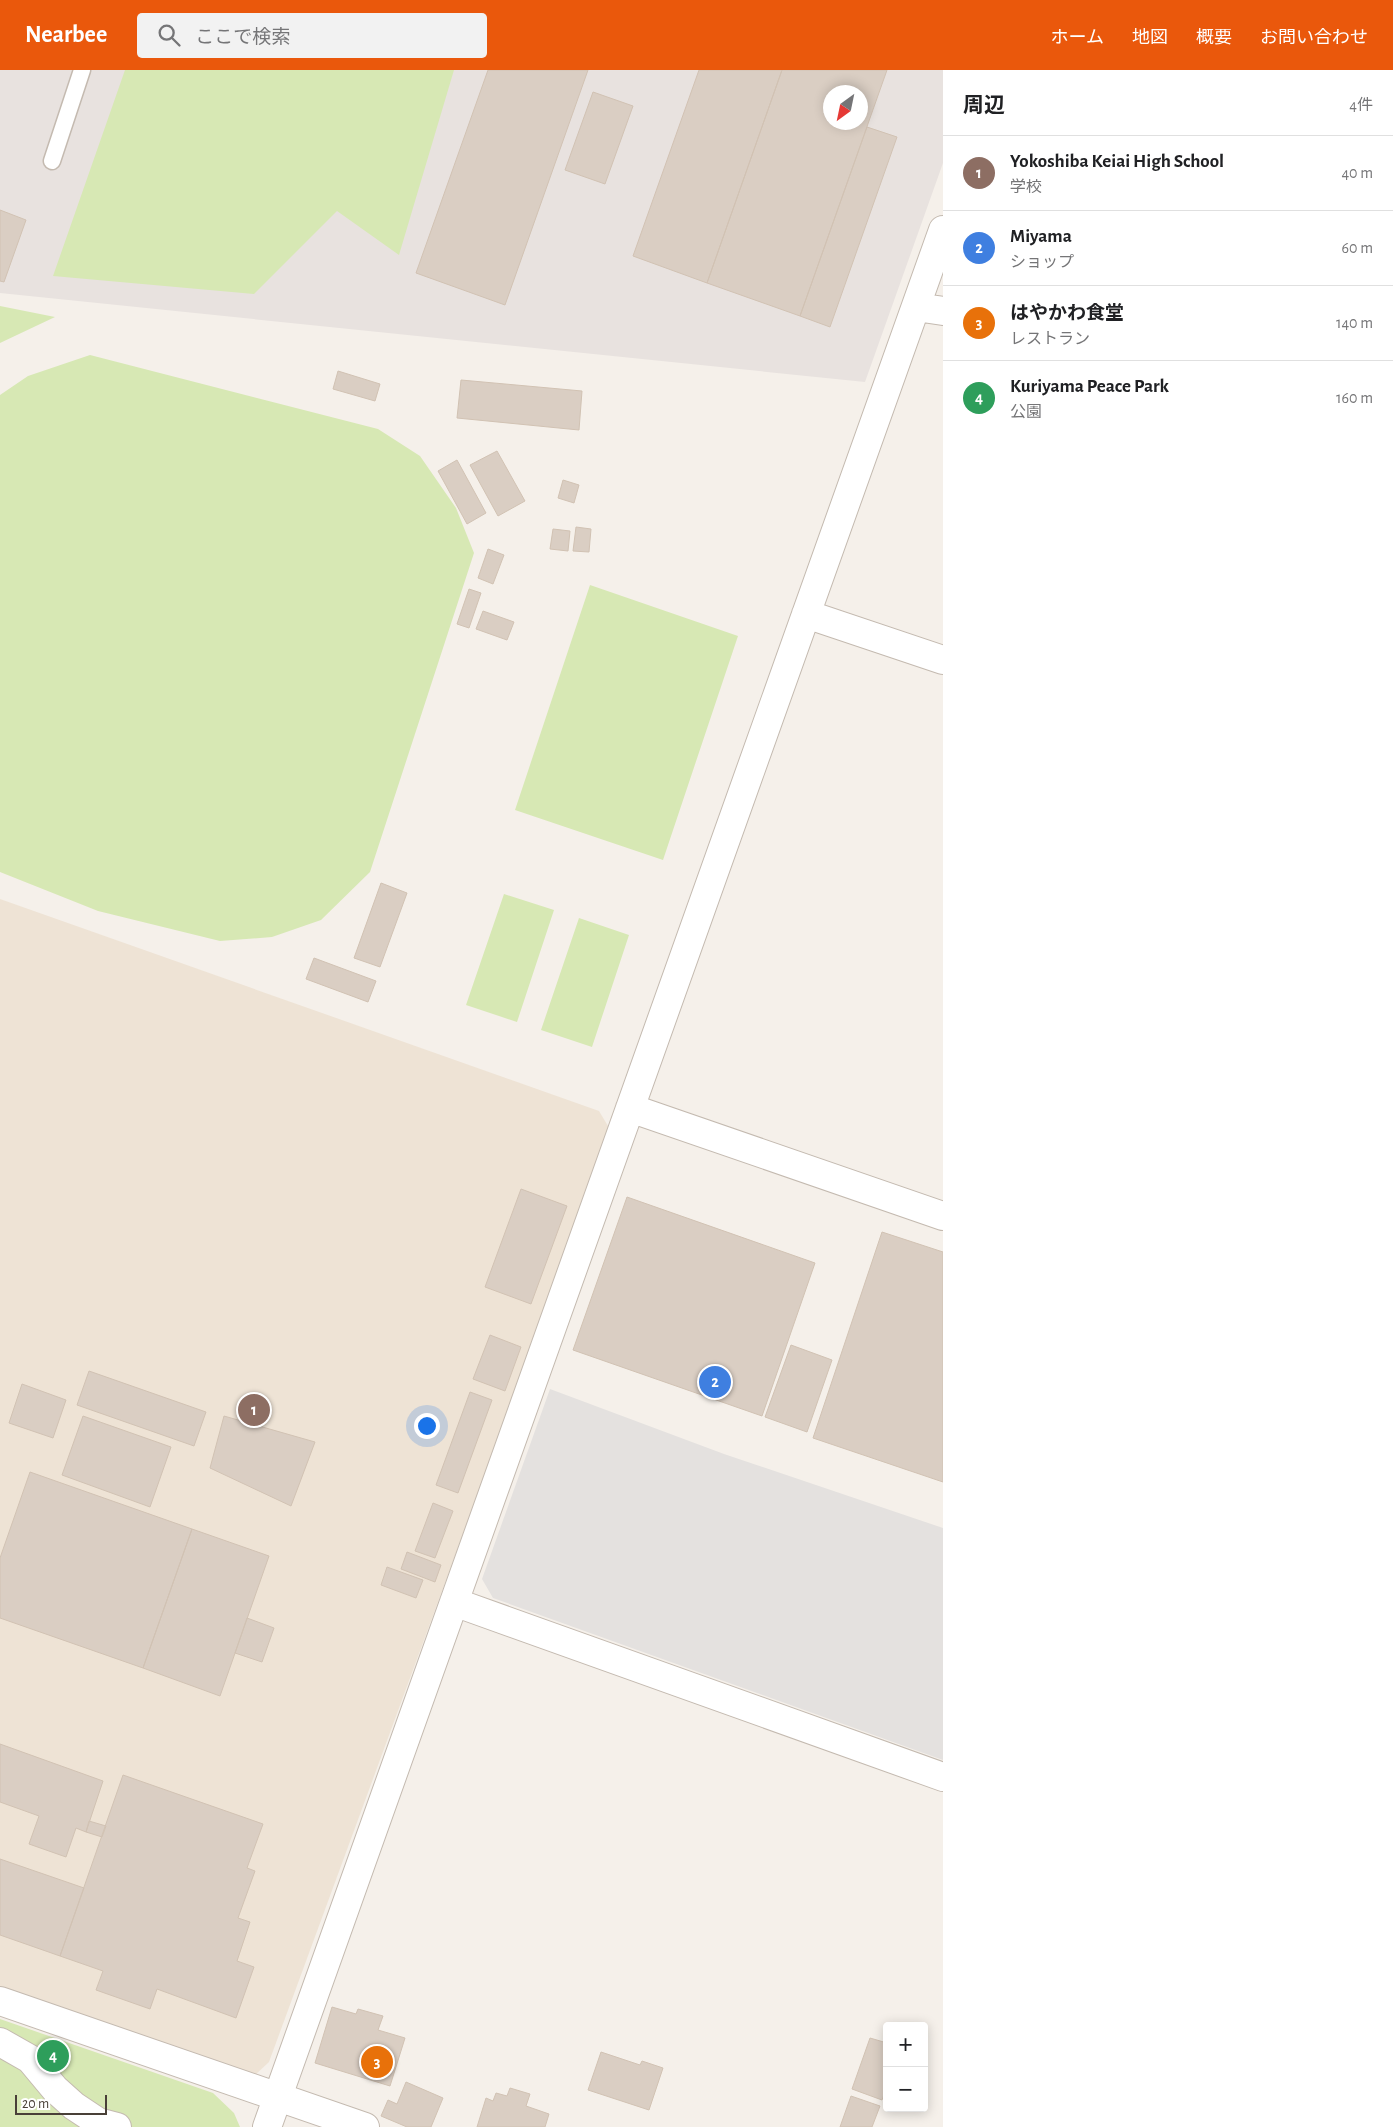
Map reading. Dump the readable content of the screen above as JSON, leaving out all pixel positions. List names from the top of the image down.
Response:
{
  "scale_bar": "20 m",
  "north": "bottom left",
  "page": {
    "header": "Nearbee",
    "search": "ここで検索",
    "nav": [
      "ホーム",
      "地図",
      "概要",
      "お問い合わせ"
    ],
    "heading": ["周辺", "4件"],
    "list": [
      {
        "mark": "1",
        "name": "Yokoshiba Keiai High School",
        "note": "学校",
        "value": "40 m"
      },
      {
        "mark": "2",
        "name": "Miyama",
        "note": "ショップ",
        "value": "60 m"
      },
      {
        "mark": "3",
        "name": "はやかわ食堂",
        "note": "レストラン",
        "value": "140 m"
      },
      {
        "mark": "4",
        "name": "Kuriyama Peace Park",
        "note": "公園",
        "value": "160 m"
      }
    ],
    "pins": [
      "2",
      "1",
      "4",
      "3"
    ],
    "map_buttons": ["+", "−"],
    "scale": "20 m"
  }
}
